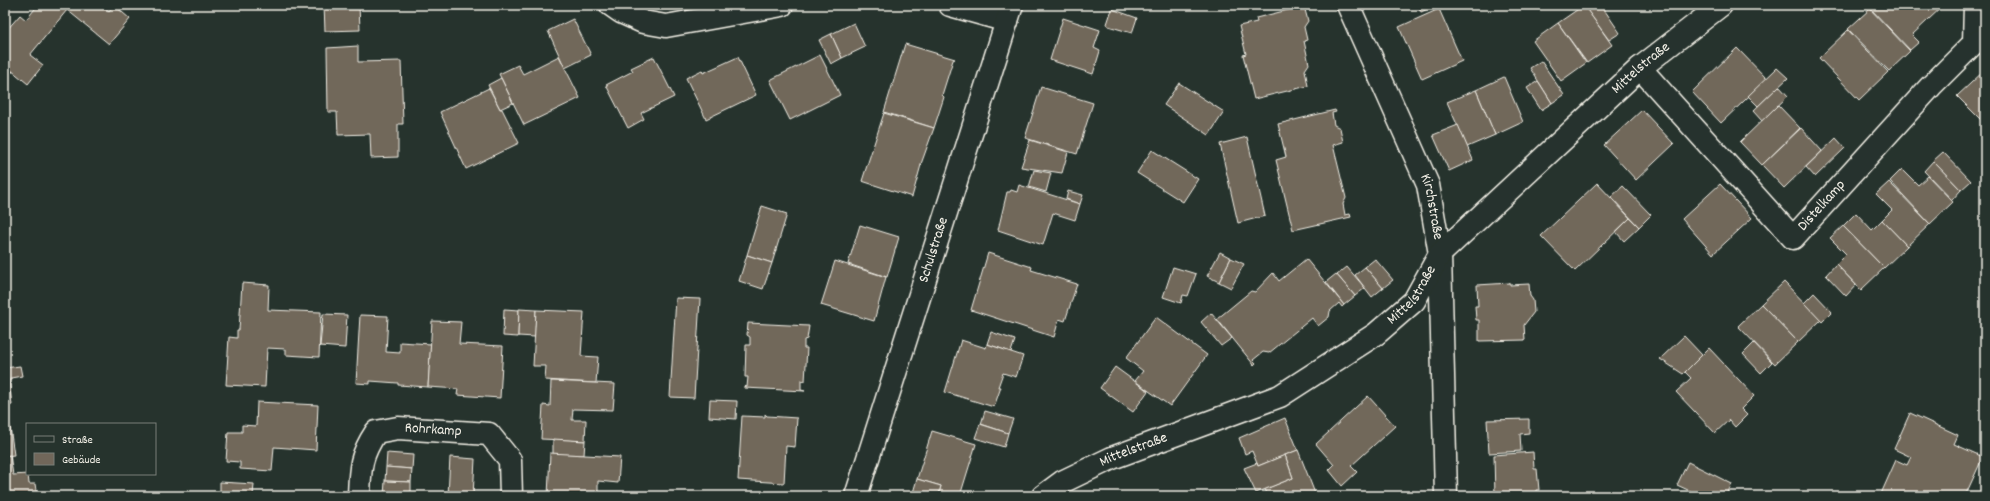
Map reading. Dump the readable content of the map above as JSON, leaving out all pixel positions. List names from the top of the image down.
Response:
{
  "streets": {
    "street": [
      "Mittelstraße",
      "Distelkamp",
      "Kirchstraße",
      "Schulstraße",
      "Rohrkamp"
    ]
  },
  "crossings": [
    ["Mittelstraße", "Distelkamp"],
    ["Mittelstraße", "Kirchstraße"]
  ],
  "legend": ["Straße", "Gebäude"]
}
